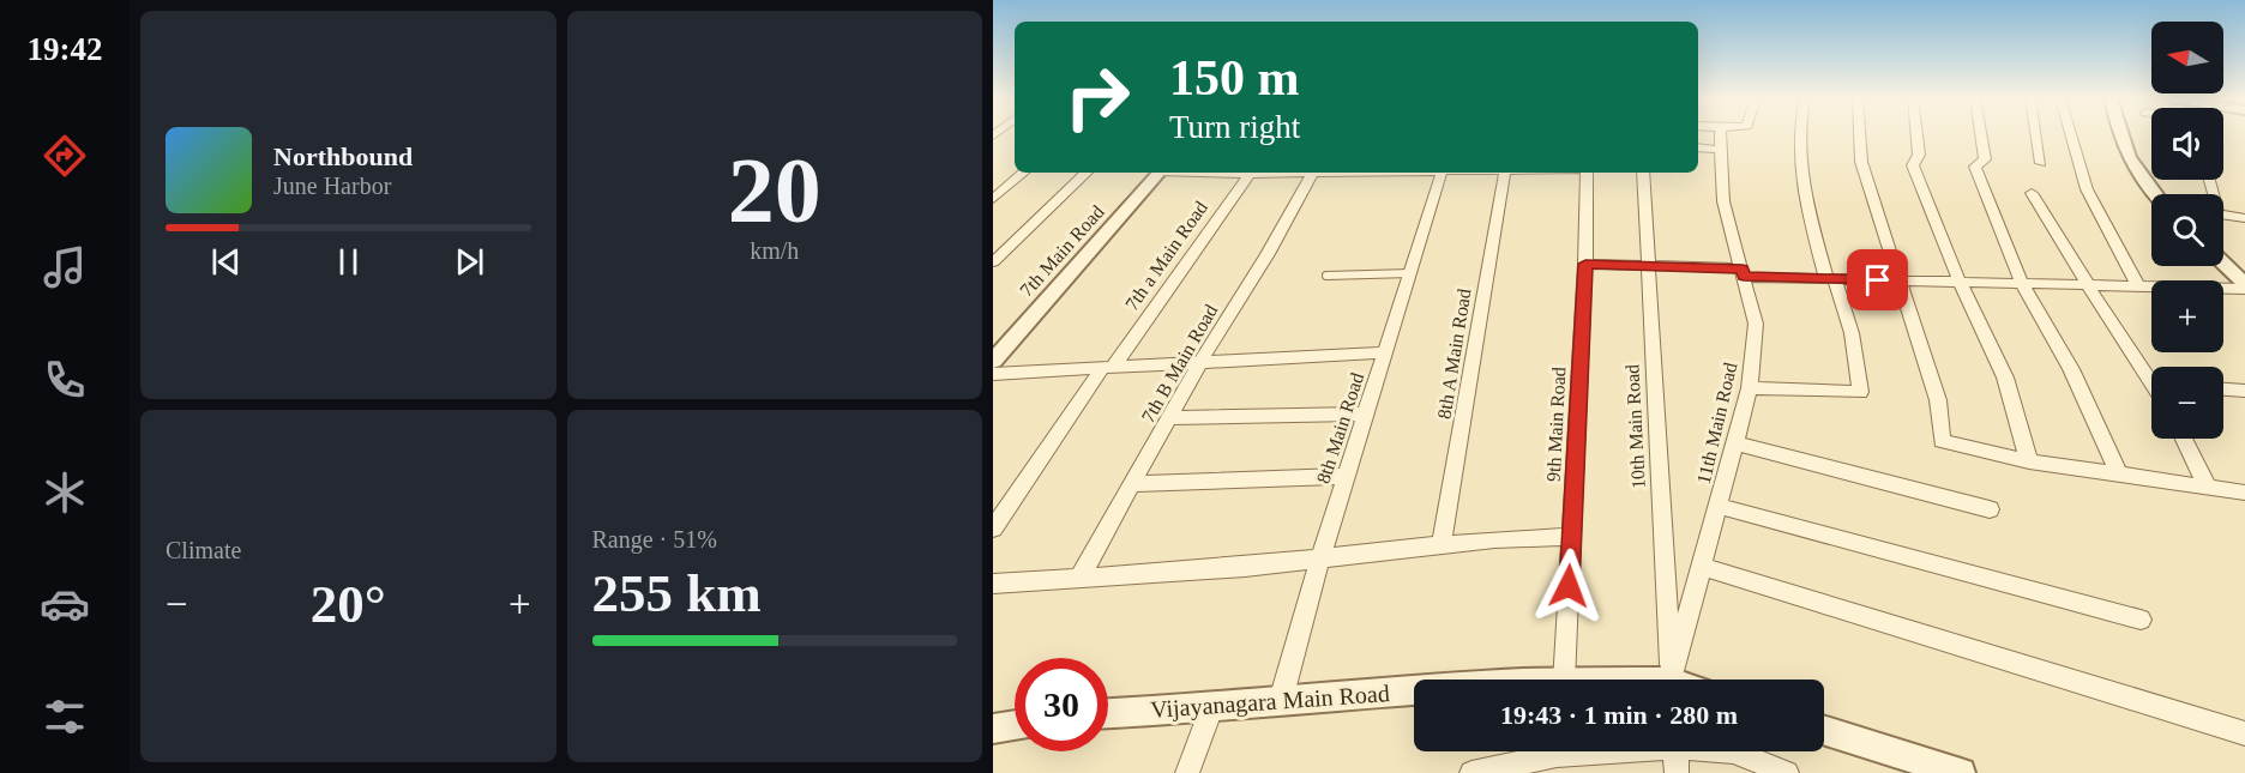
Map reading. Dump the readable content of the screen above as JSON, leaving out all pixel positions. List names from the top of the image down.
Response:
{
  "streets": {
    "street": [
      "7th Main Road",
      "7th a Main Road",
      "8th A Main Road",
      "7th B Main Road",
      "11th Main Road",
      "9th Main Road",
      "10th Main Road",
      "8th Main Road",
      "Vijayanagara Main Road"
    ]
  },
  "crossings": [
    ["8th Main Road", "Vijayanagara Main Road"]
  ],
  "north": "left",
  "page": {
    "tabs": "19:42",
    "tile": [
      ["20", "km/h"],
      "Climate",
      ["Range · 51%", "255 km"]
    ],
    "map_buttons": ["+", "−"],
    "turn": ["150 m", "Turn right"],
    "song": ["Northbound", "June Harbor"],
    "heat": ["−", "20°", "+"],
    "limit": "30",
    "trip": "19:43 · 1 min · 280 m"
  }
}
